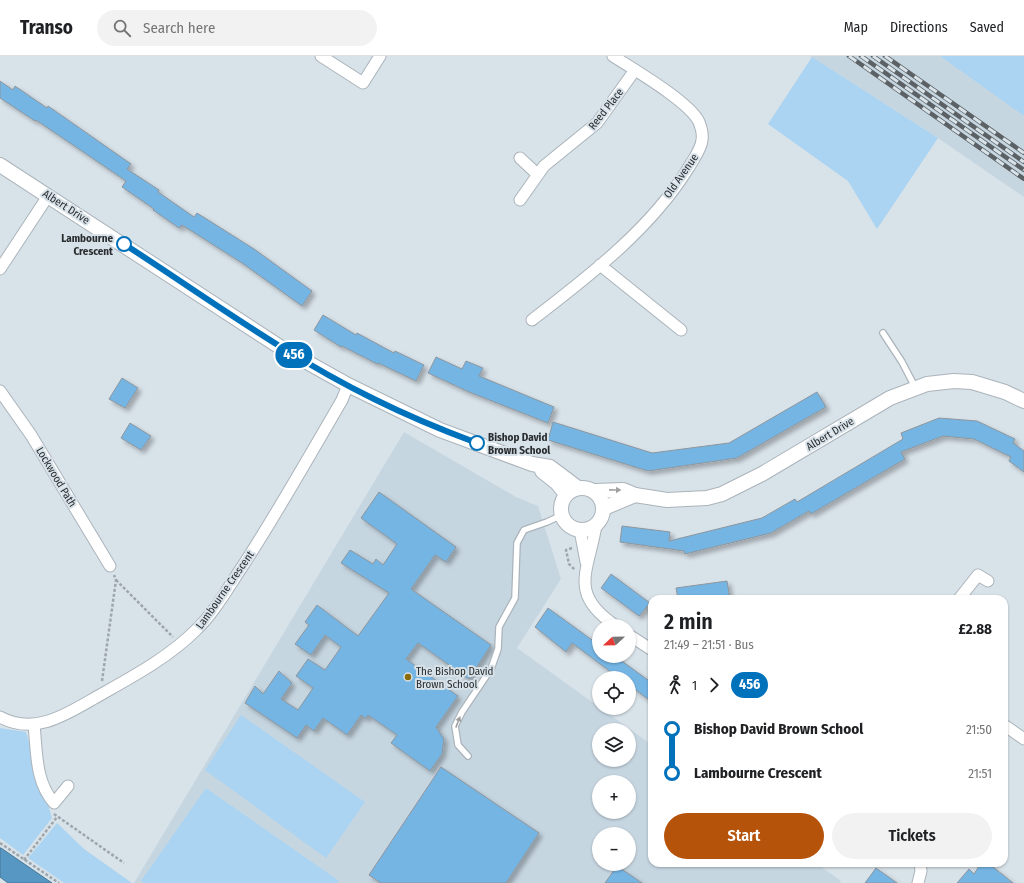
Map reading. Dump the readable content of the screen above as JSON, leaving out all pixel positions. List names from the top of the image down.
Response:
{
  "streets": {
    "street": [
      "Reed Place",
      "Old Avenue",
      "Albert Drive",
      "Lockwood Path",
      "Lambourne Crescent"
    ]
  },
  "crossings": [
    ["Reed Place", "Old Avenue"],
    ["Albert Drive", "Lambourne Crescent"]
  ],
  "places": ["Lambourne Crescent", "Bishop David Brown School", "The Bishop David Brown School"],
  "lines": ["bus line 456"],
  "north": "left",
  "page": {
    "header": "Transo",
    "search": "Search here",
    "nav": ["Map", "Directions", "Saved"],
    "on_map": "456",
    "heading": ["2 min", "21:49 – 21:51 · Bus", "£2.88"],
    "map_buttons": ["+", "−"],
    "legs": ["1", "456"],
    "list": [
      {
        "name": "Bishop David Brown School",
        "value": "21:50"
      },
      {
        "name": "Lambourne Crescent",
        "value": "21:51"
      }
    ],
    "buttons": ["Start", "Tickets"]
  }
}
